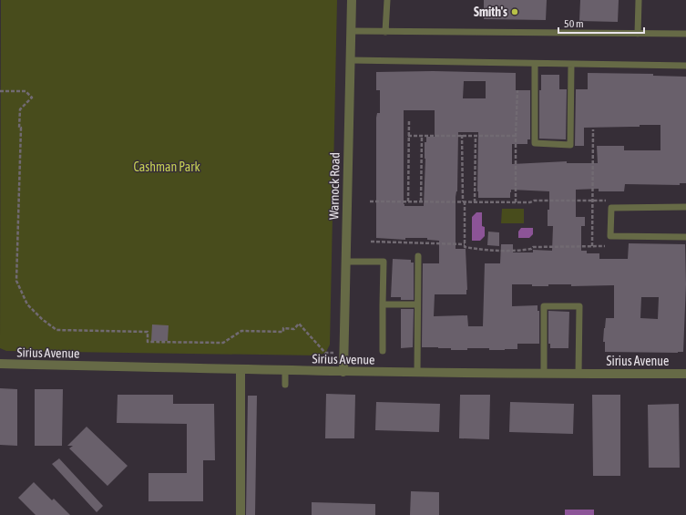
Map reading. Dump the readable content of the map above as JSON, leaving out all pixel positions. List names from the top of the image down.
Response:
{
  "streets": {
    "street": ["Warnock Road", "Sirius Avenue"]
  },
  "crossings": [
    ["Warnock Road", "Sirius Avenue"]
  ],
  "parks": ["Cashman Park"],
  "places": ["Smith's"],
  "scale_bar": "50 m"
}
